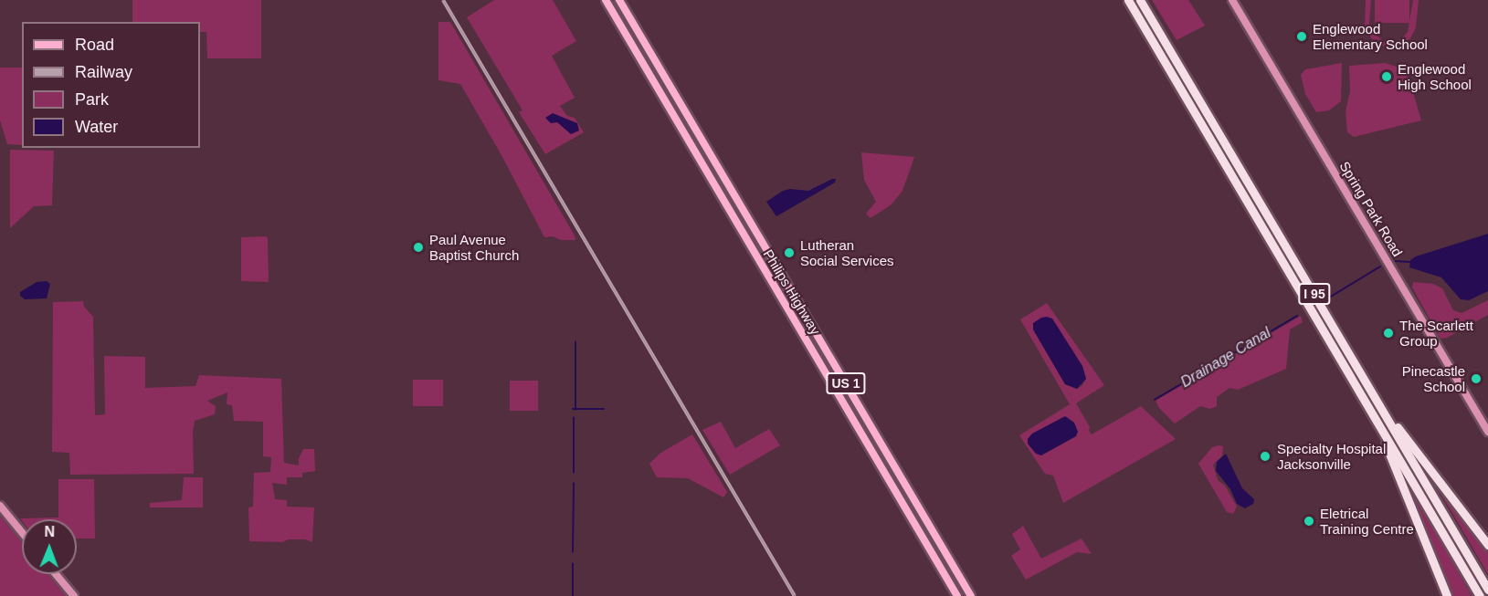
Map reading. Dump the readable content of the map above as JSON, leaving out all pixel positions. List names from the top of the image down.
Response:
{
  "streets": {
    "highway": ["I 95"],
    "main road": ["Spring Park Road", "Philips Highway", "US 1"]
  },
  "water": ["Drainage Canal"],
  "places": [
    "Englewood Elementary School",
    "Englewood High School",
    "Paul Avenue Baptist Church",
    "Lutheran Social Services",
    "The Scarlett Group",
    "Pinecastle School",
    "Specialty Hospital Jacksonville",
    "Eletrical Training Centre"
  ],
  "legend": [
    "Road",
    "Railway",
    "Park",
    "Water"
  ],
  "north": "top"
}
